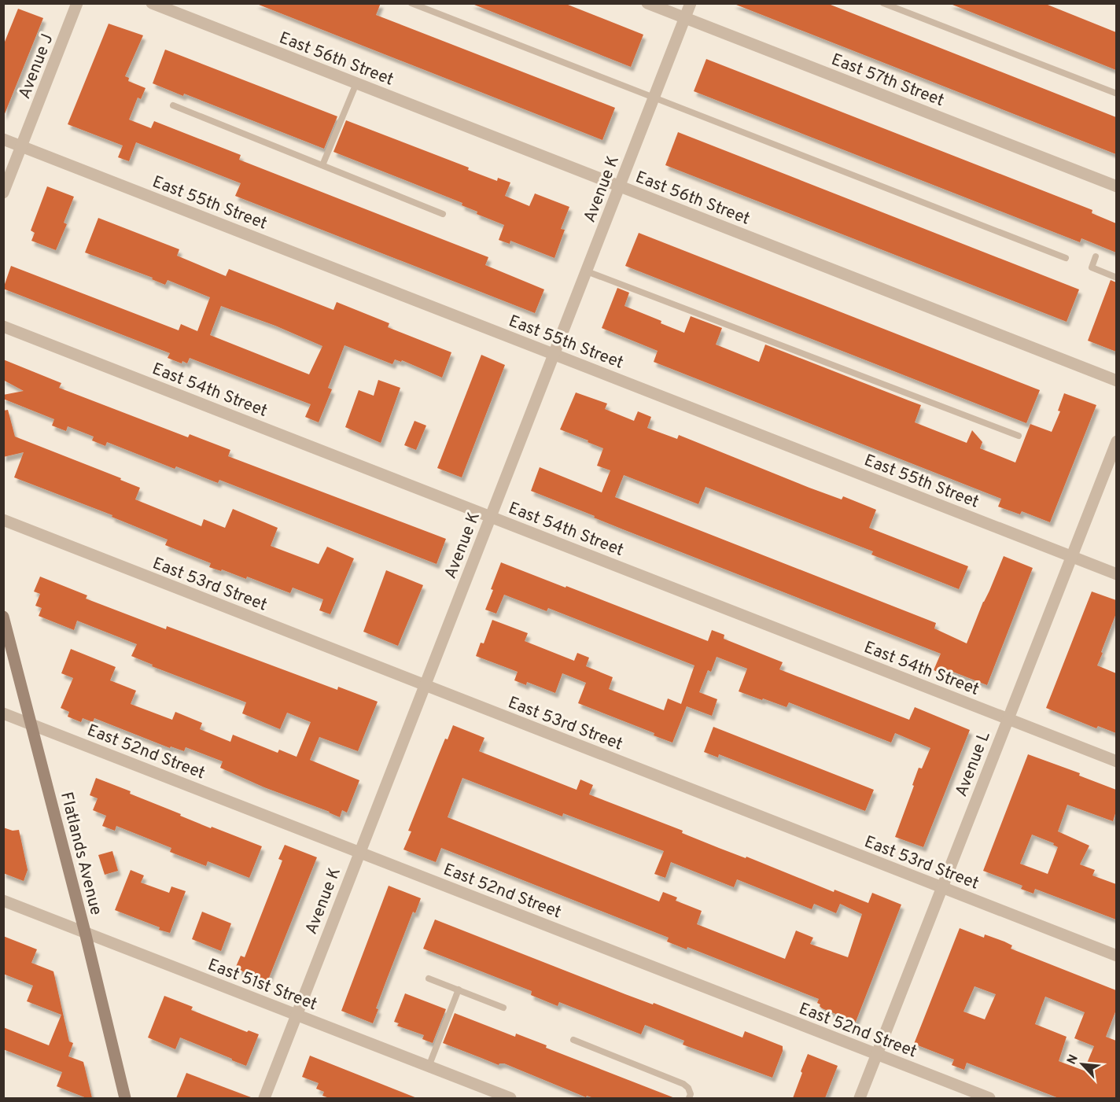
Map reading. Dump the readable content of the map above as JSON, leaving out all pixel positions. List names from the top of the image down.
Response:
{
  "streets": {
    "main road": ["Flatlands Avenue"],
    "street": [
      "East 56th Street",
      "Avenue J",
      "East 57th Street",
      "Avenue K",
      "East 55th Street",
      "East 54th Street",
      "East 53rd Street",
      "East 52nd Street",
      "Avenue L",
      "East 51st Street"
    ]
  },
  "crossings": [
    ["East 56th Street", "Avenue K"],
    ["Avenue J", "East 55th Street"],
    ["East 57th Street", "Avenue K"],
    ["Avenue K", "East 55th Street"],
    ["Avenue K", "East 54th Street"],
    ["Avenue K", "East 53rd Street"],
    ["Avenue K", "East 52nd Street"],
    ["Avenue K", "East 51st Street"],
    ["East 55th Street", "Avenue L"],
    ["East 54th Street", "Avenue L"],
    ["East 53rd Street", "Avenue L"],
    ["East 52nd Street", "Avenue L"],
    ["East 52nd Street", "Flatlands Avenue"],
    ["Flatlands Avenue", "East 51st Street"]
  ],
  "north": "top left"
}
